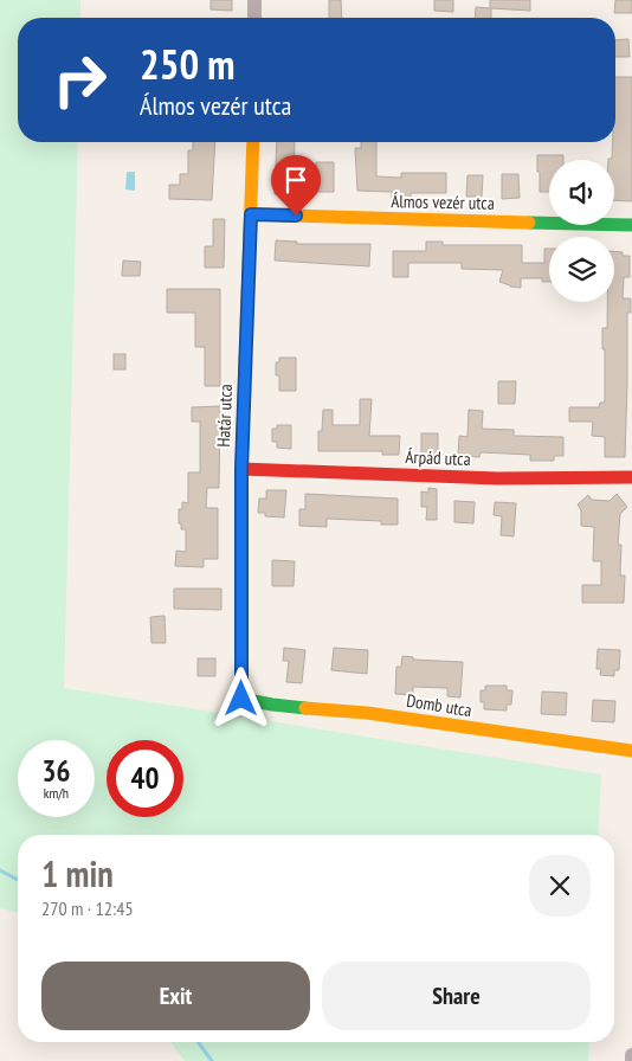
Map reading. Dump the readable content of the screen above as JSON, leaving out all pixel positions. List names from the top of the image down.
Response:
{
  "streets": {
    "street": [
      "Álmos vezér utca",
      "Határ utca",
      "Árpád utca",
      "Domb utca"
    ]
  },
  "crossings": [
    ["Álmos vezér utca", "Határ utca"],
    ["Határ utca", "Árpád utca"],
    ["Határ utca", "Domb utca"]
  ],
  "page": {
    "turn": ["250 m", "Álmos vezér utca"],
    "speed": "36 km/h",
    "limit": "40",
    "heading": ["1 min", "270 m · 12:45"],
    "buttons": ["Exit", "Share"]
  }
}
